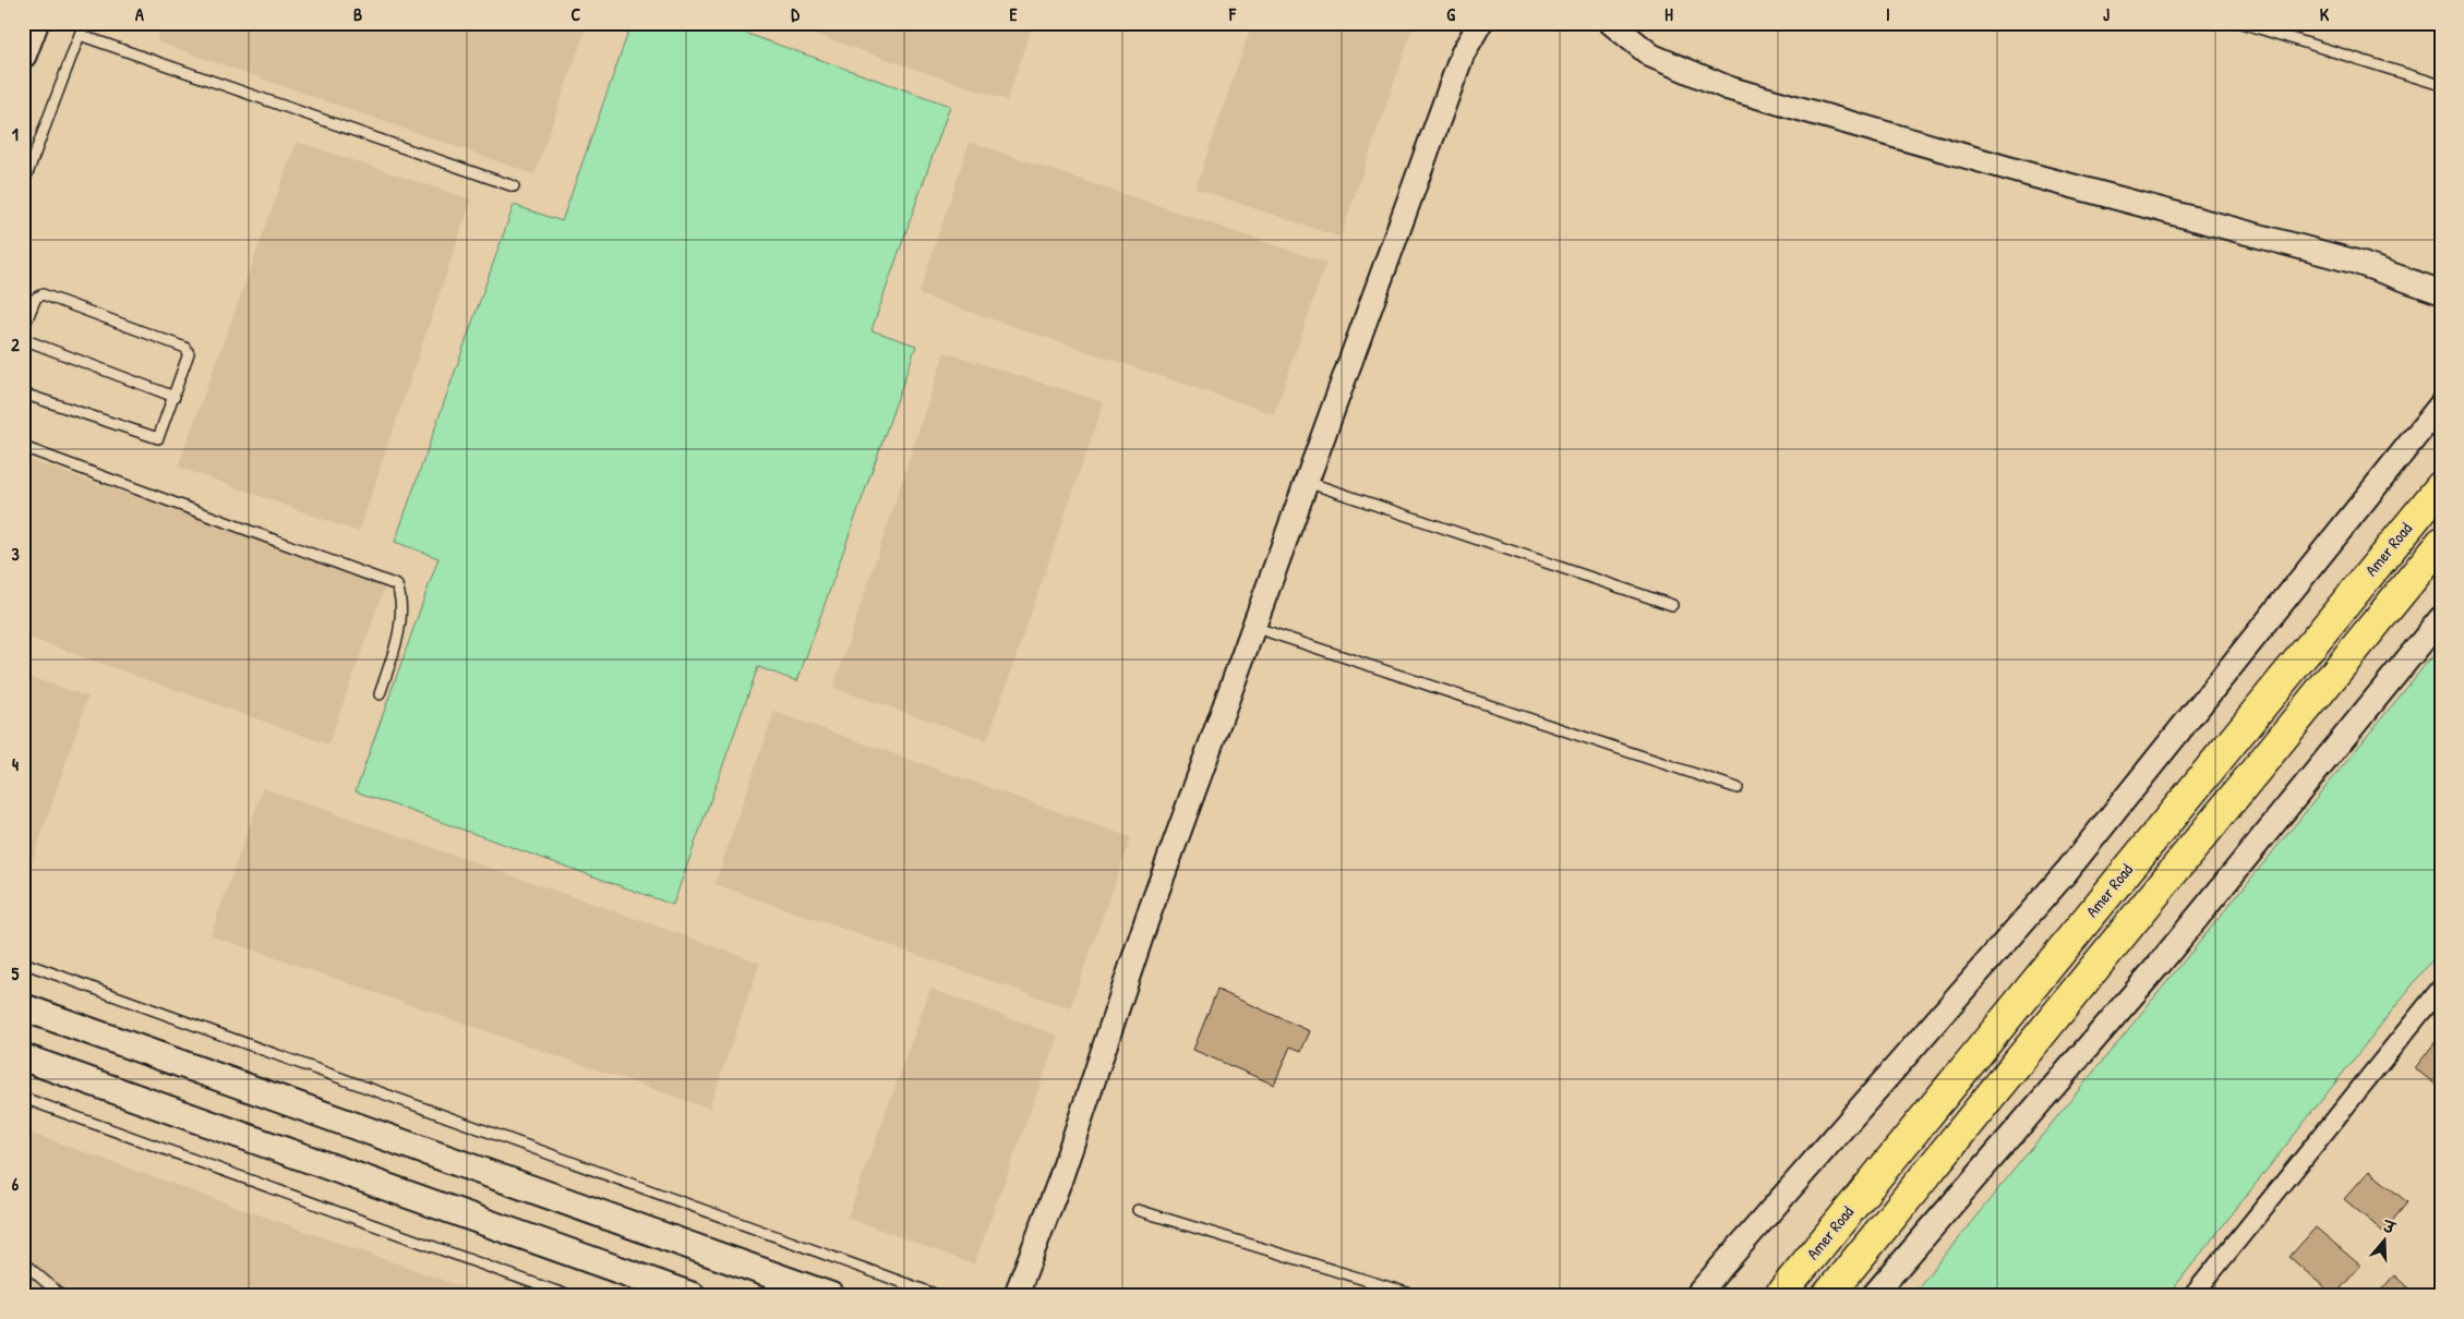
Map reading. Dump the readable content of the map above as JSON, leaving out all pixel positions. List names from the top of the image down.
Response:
{
  "streets": {
    "highway": ["Amer Road"]
  },
  "north": "top",
  "grid": {
    "columns": [
      "A",
      "B",
      "C",
      "D",
      "E",
      "F",
      "G",
      "H",
      "I",
      "J",
      "K"
    ],
    "rows": [
      "1",
      "2",
      "3",
      "4",
      "5",
      "6"
    ]
  }
}
